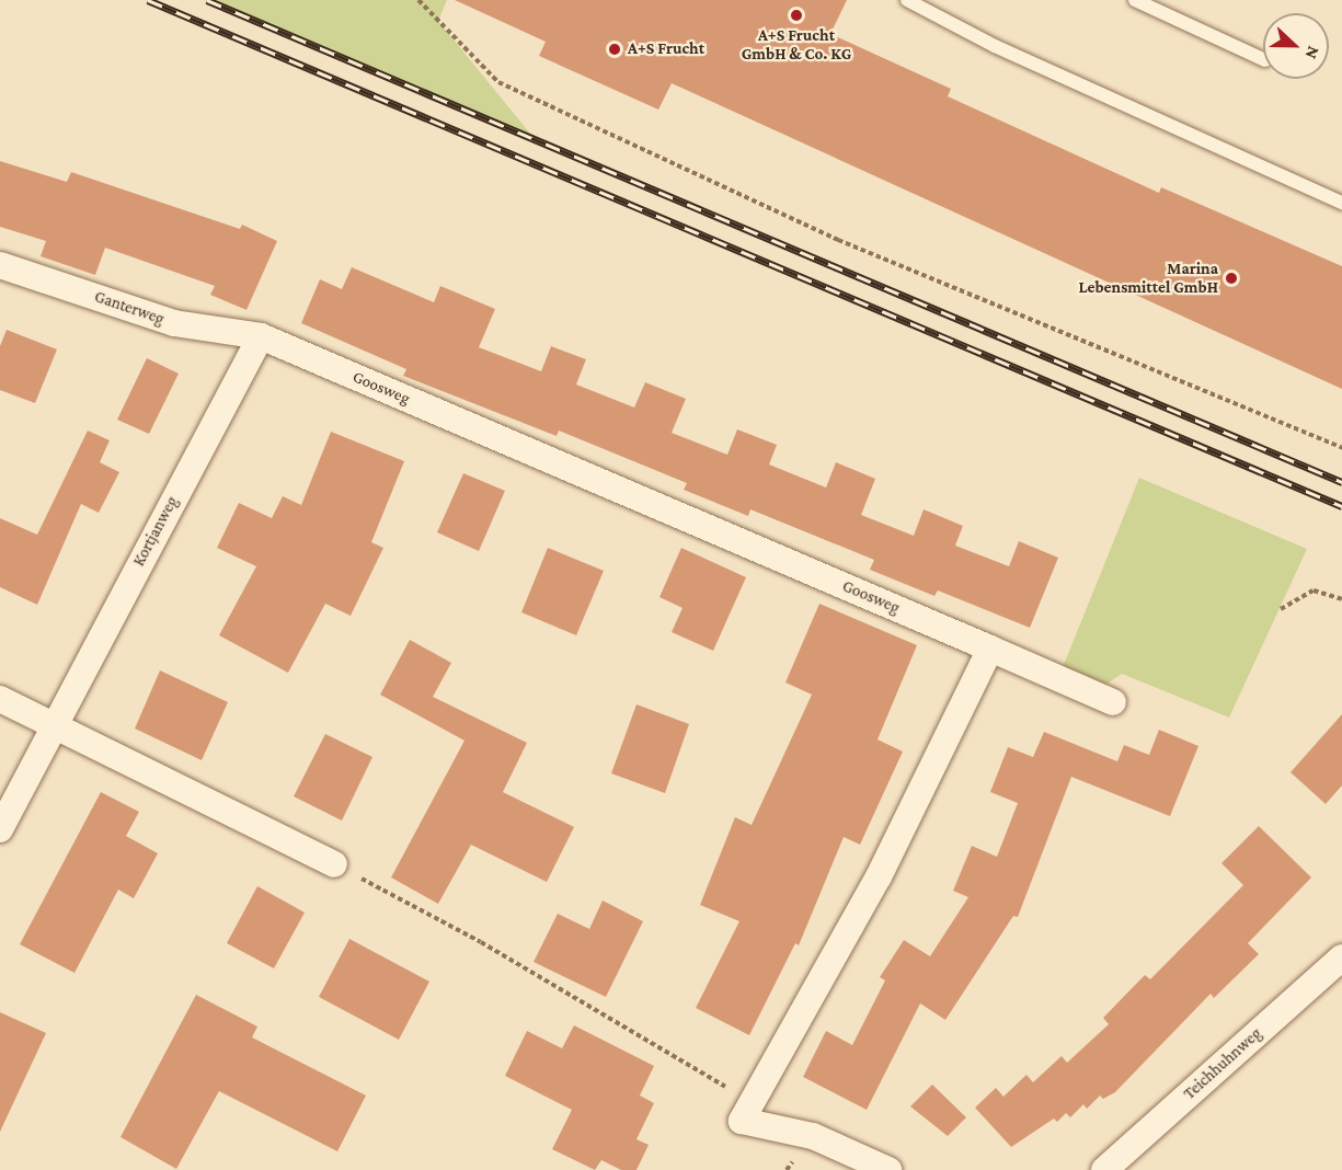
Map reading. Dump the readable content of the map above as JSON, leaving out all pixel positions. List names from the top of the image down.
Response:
{
  "streets": {
    "street": [
      "Ganterweg",
      "Goosweg",
      "Kortjanweg",
      "Teichhuhnweg"
    ]
  },
  "crossings": [
    ["Ganterweg", "Goosweg"],
    ["Ganterweg", "Kortjanweg"],
    ["Goosweg", "Kortjanweg"]
  ],
  "places": ["A+S Frucht GmbH & Co. KG", "A+S Frucht", "Marina Lebensmittel GmbH"],
  "north": "right"
}
